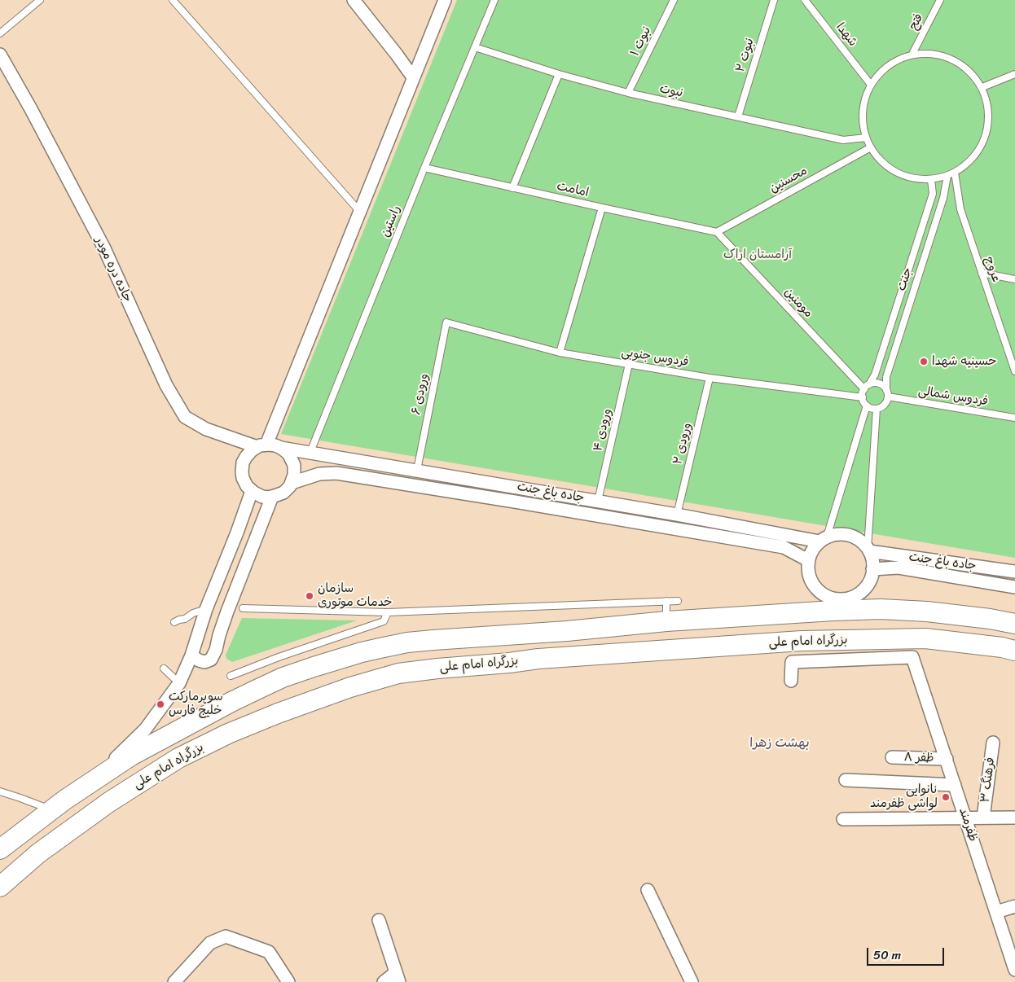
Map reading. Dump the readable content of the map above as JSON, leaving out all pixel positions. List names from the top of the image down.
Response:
{
  "streets": {
    "highway": ["بزرگراه امام علی"],
    "street": [
      "جاده دره مودر",
      "جاده باغ جنت",
      "ظفر ۸",
      "فرهنگ ۳",
      "ظفرمند"
    ],
    "lane": [
      "فتح",
      "شهدا",
      "نبوت ۱",
      "نبوت ۲",
      "نبوت",
      "محسنین",
      "امامت",
      "راستین",
      "عروج",
      "جنت",
      "مومنین",
      "فردوس جنوبی",
      "ورودی ۶",
      "فردوس شمالی",
      "ورودی ۴",
      "ورودی ۲"
    ]
  },
  "crossings": [
    ["فتح", "شهدا"],
    ["فتح", "نبوت"],
    ["فتح", "محسنین"],
    ["فتح", "عروج"],
    ["فتح", "جنت"],
    ["شهدا", "نبوت"],
    ["شهدا", "محسنین"],
    ["شهدا", "عروج"],
    ["شهدا", "جنت"],
    ["نبوت ۱", "نبوت"],
    ["نبوت ۲", "نبوت"],
    ["نبوت", "محسنین"],
    ["نبوت", "راستین"],
    ["نبوت", "عروج"],
    ["نبوت", "جنت"],
    ["محسنین", "امامت"],
    ["محسنین", "عروج"],
    ["محسنین", "جنت"],
    ["محسنین", "مومنین"],
    ["امامت", "راستین"],
    ["امامت", "مومنین"],
    ["راستین", "جاده باغ جنت"],
    ["جاده دره مودر", "جاده باغ جنت"],
    ["عروج", "جنت"],
    ["جنت", "مومنین"],
    ["جنت", "فردوس جنوبی"],
    ["جنت", "فردوس شمالی"],
    ["مومنین", "فردوس جنوبی"],
    ["مومنین", "فردوس شمالی"],
    ["فردوس جنوبی", "ورودی ۶"],
    ["فردوس جنوبی", "فردوس شمالی"],
    ["فردوس جنوبی", "ورودی ۴"],
    ["فردوس جنوبی", "ورودی ۲"],
    ["ورودی ۶", "جاده باغ جنت"],
    ["ورودی ۴", "جاده باغ جنت"],
    ["ورودی ۲", "جاده باغ جنت"],
    ["ظفر ۸", "ظفرمند"]
  ],
  "districts": ["بهشت زهرا"],
  "parks": ["آرامستان اراک"],
  "places": [
    "حسینیه شهدا",
    "سازمان خدمات موتوری",
    "سوپرمارکت خلیج فارس",
    "نانوایی لواشی ظفرمند"
  ],
  "scale_bar": "50 m"
}
